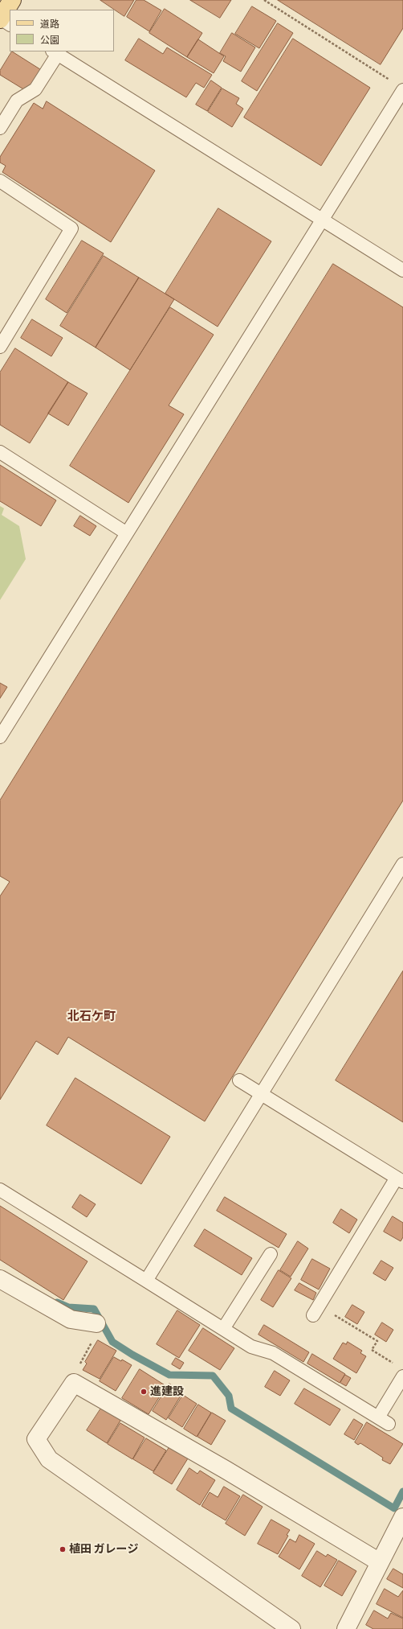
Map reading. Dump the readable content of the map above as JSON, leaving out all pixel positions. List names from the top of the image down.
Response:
{
  "districts": ["北石ケ町"],
  "places": ["進建設", "植田 ガレージ"],
  "legend": ["道路", "公園"]
}
